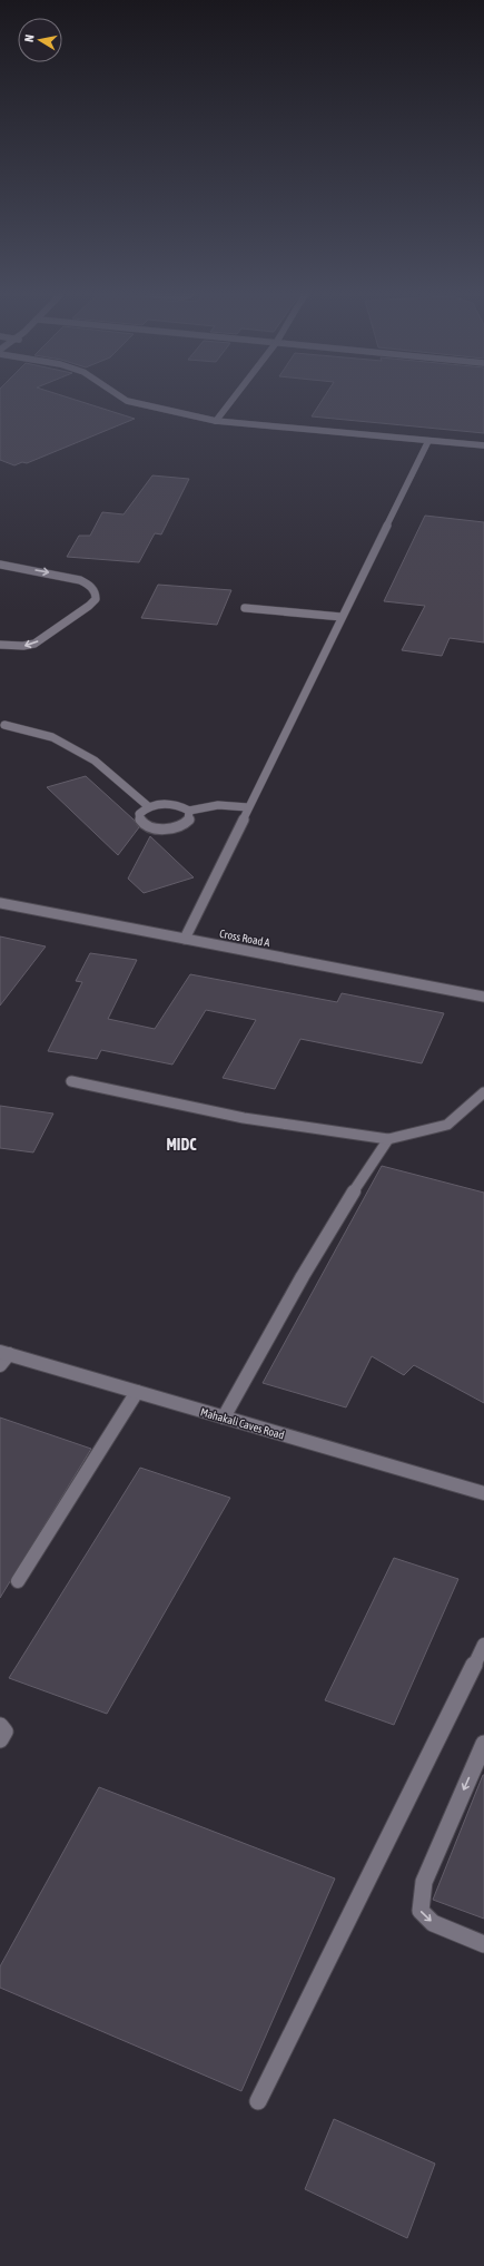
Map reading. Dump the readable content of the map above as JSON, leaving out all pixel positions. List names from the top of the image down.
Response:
{
  "streets": {
    "street": ["Cross Road A", "Mahakali Caves Road"]
  },
  "districts": ["MIDC"],
  "north": "left"
}
